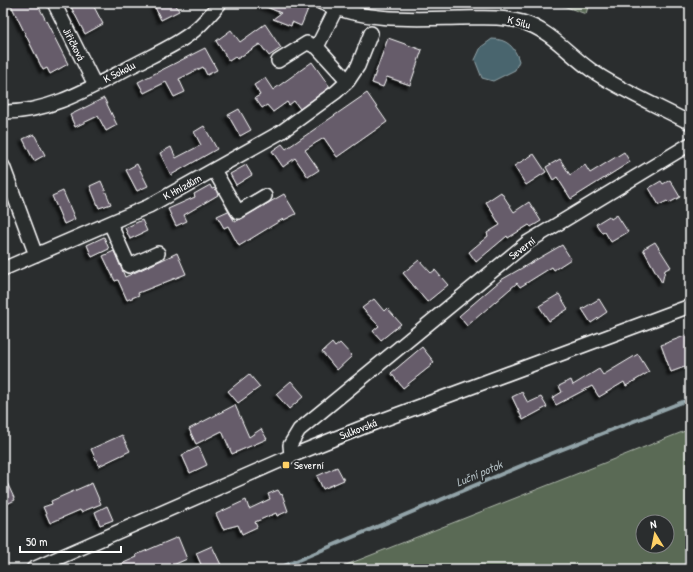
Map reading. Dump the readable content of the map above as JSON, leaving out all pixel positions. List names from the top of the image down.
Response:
{
  "streets": {
    "street": [
      "K Silu",
      "Jiřičková",
      "K Sokolu",
      "K Hnízdům",
      "Severní",
      "Sulkovská"
    ]
  },
  "crossings": [
    ["Jiřičková", "K Sokolu"],
    ["Severní", "Sulkovská"]
  ],
  "water": ["Luční potok"],
  "places": {
    "transit": ["Severní"]
  },
  "scale_bar": "50 m",
  "north": "top"
}
